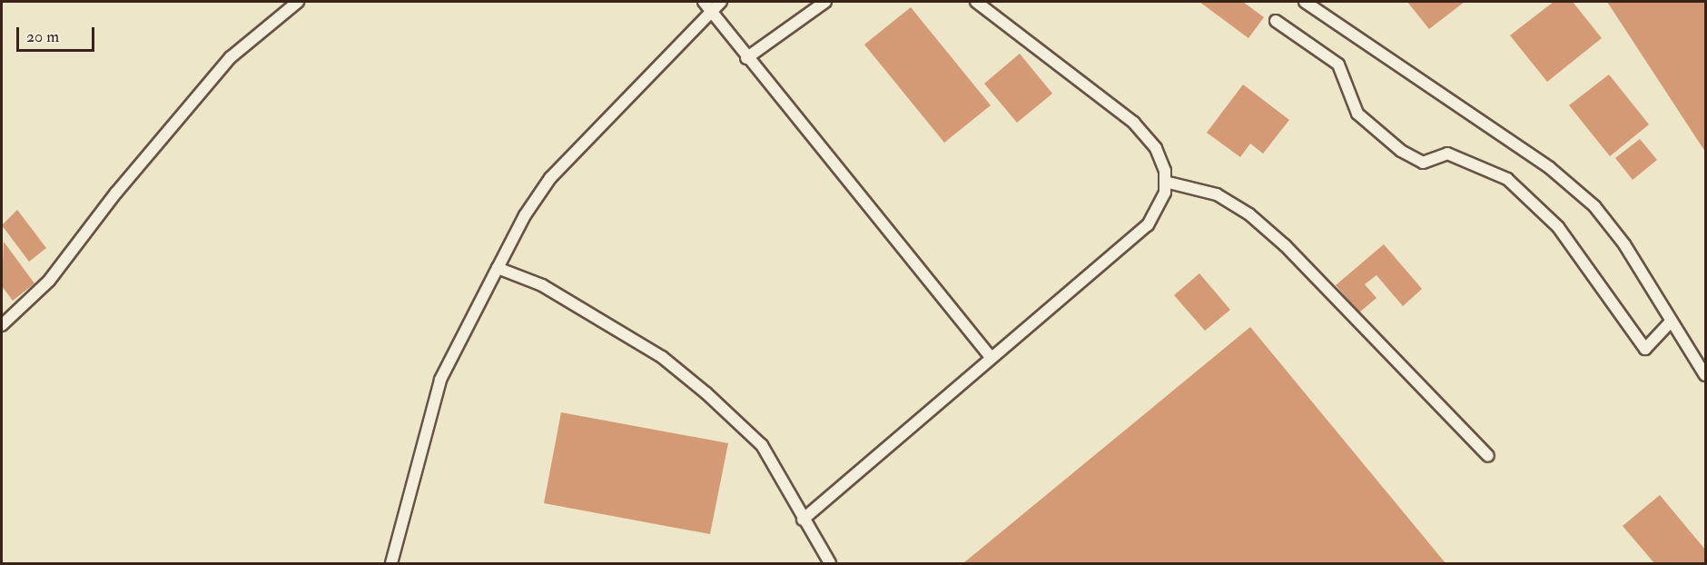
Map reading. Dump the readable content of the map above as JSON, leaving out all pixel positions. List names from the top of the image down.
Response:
{
  "scale_bar": "20 m"
}
